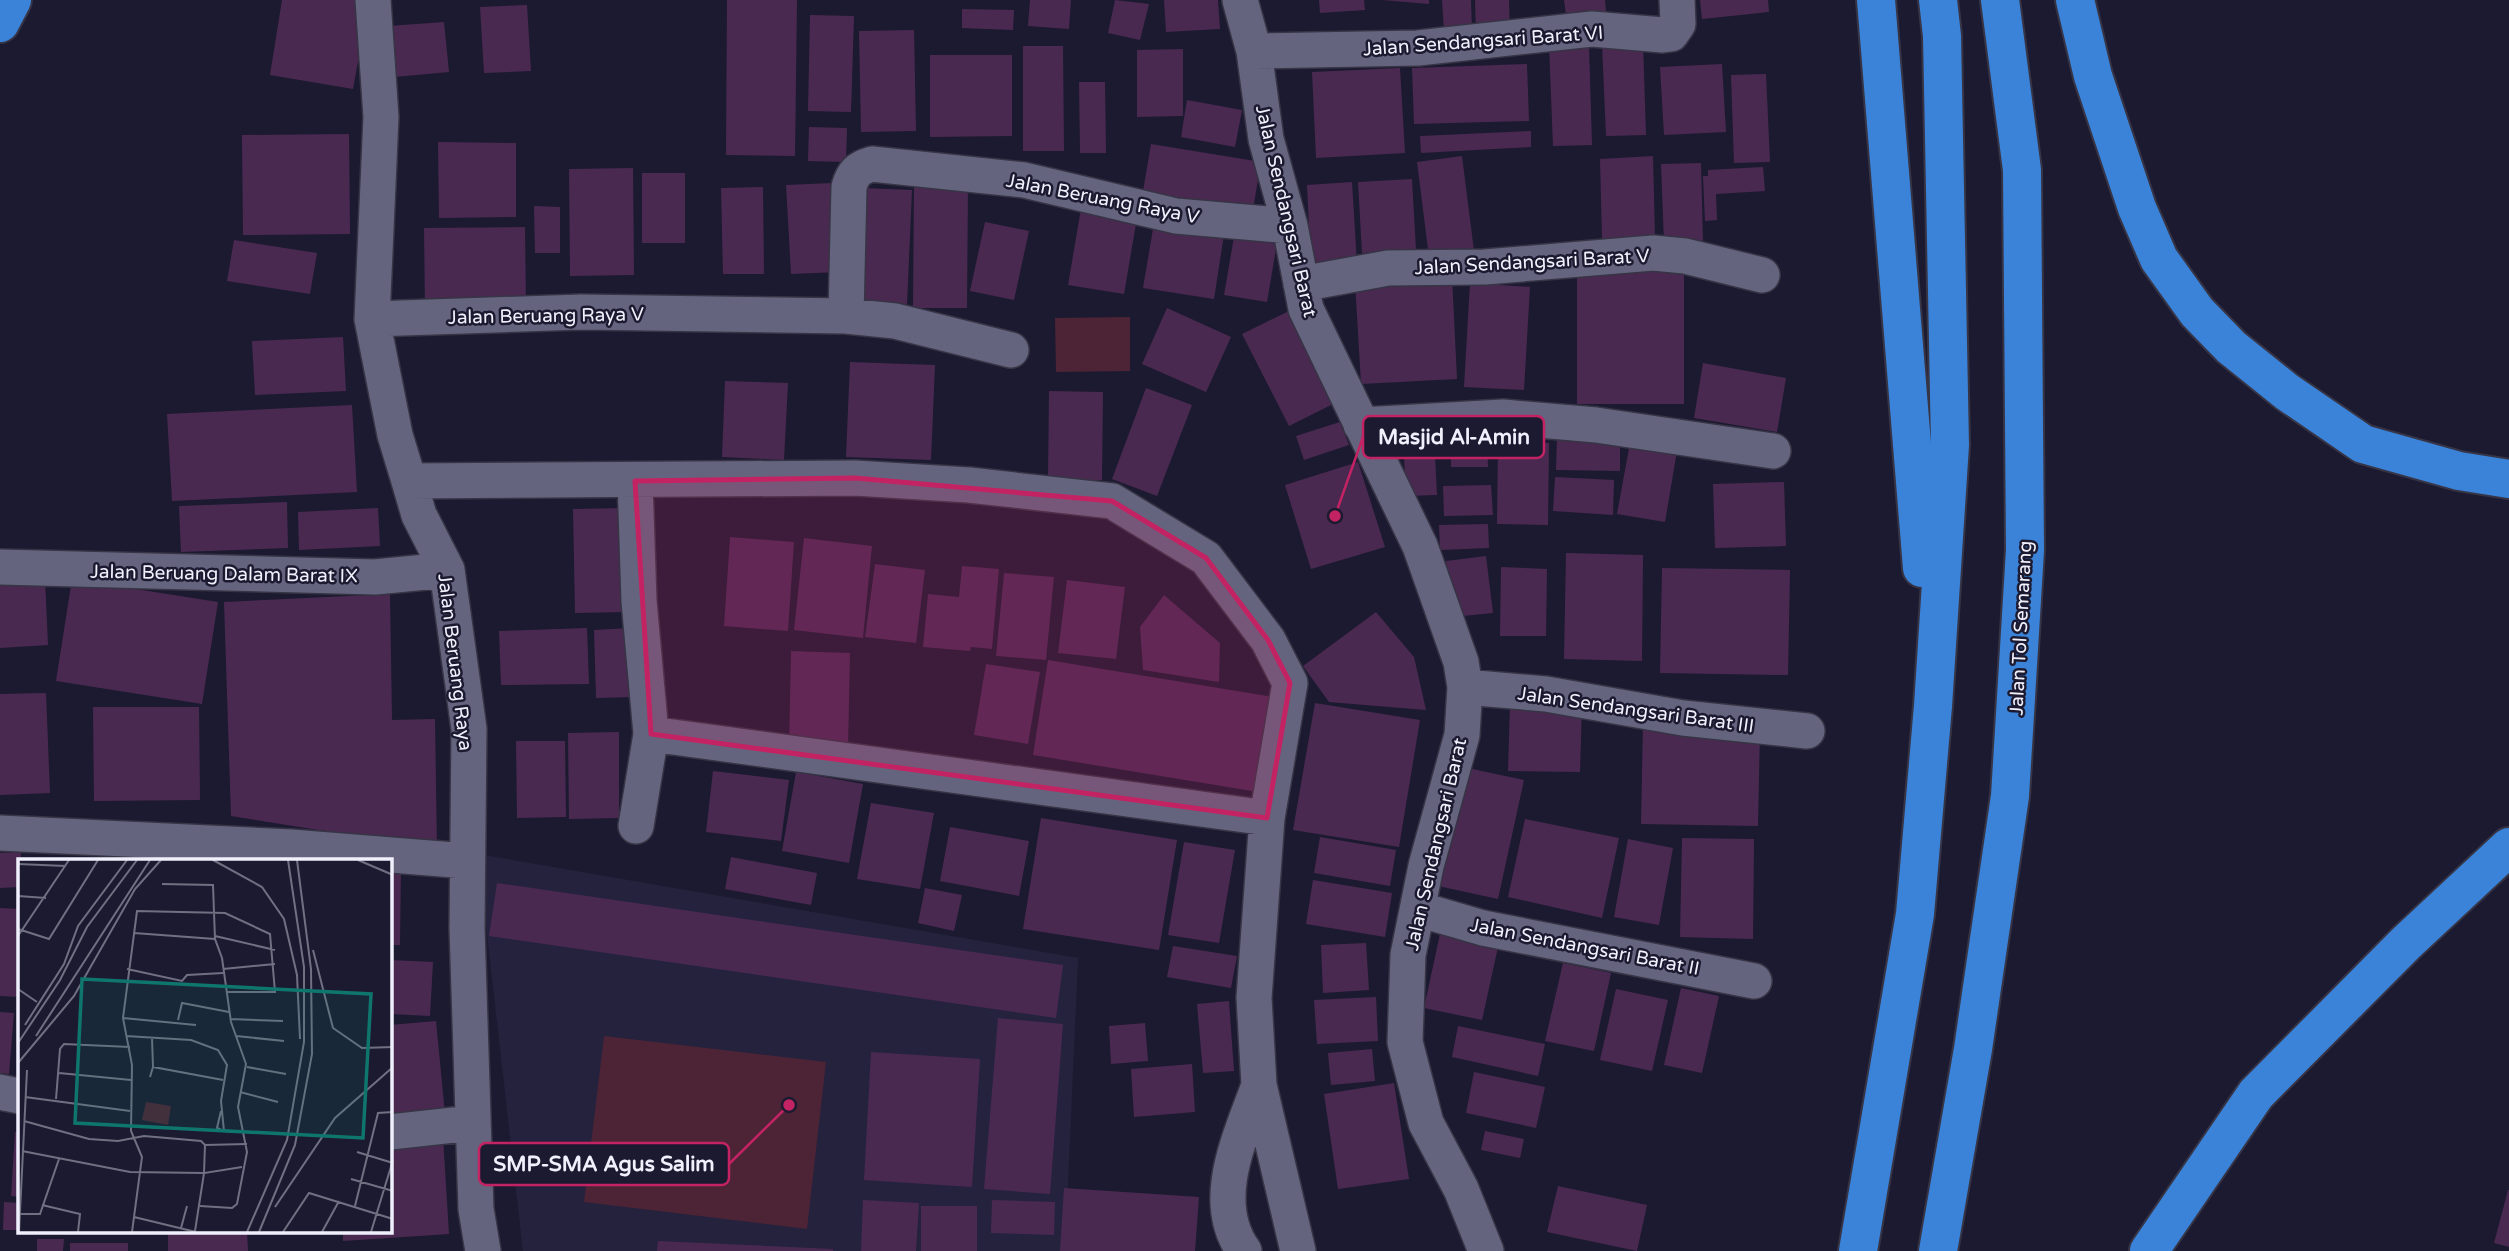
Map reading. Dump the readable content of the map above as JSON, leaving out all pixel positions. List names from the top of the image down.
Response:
{
  "streets": {
    "highway": ["Jalan Tol Semarang"],
    "street": [
      "Jalan Sendangsari Barat VI",
      "Jalan Beruang Raya V",
      "Jalan Sendangsari Barat",
      "Jalan Sendangsari Barat V",
      "Jalan Beruang Dalam Barat IX",
      "Jalan Beruang Raya",
      "Jalan Sendangsari Barat III",
      "Jalan Sendangsari Barat II"
    ]
  },
  "crossings": [
    ["Jalan Sendangsari Barat VI", "Jalan Sendangsari Barat"],
    ["Jalan Beruang Raya V", "Jalan Sendangsari Barat"],
    ["Jalan Beruang Raya V", "Jalan Beruang Raya"],
    ["Jalan Sendangsari Barat", "Jalan Sendangsari Barat V"],
    ["Jalan Sendangsari Barat", "Jalan Sendangsari Barat III"],
    ["Jalan Sendangsari Barat", "Jalan Sendangsari Barat II"],
    ["Jalan Beruang Dalam Barat IX", "Jalan Beruang Raya"]
  ],
  "places": ["Masjid Al-Amin", "SMP-SMA Agus Salim"]
}
